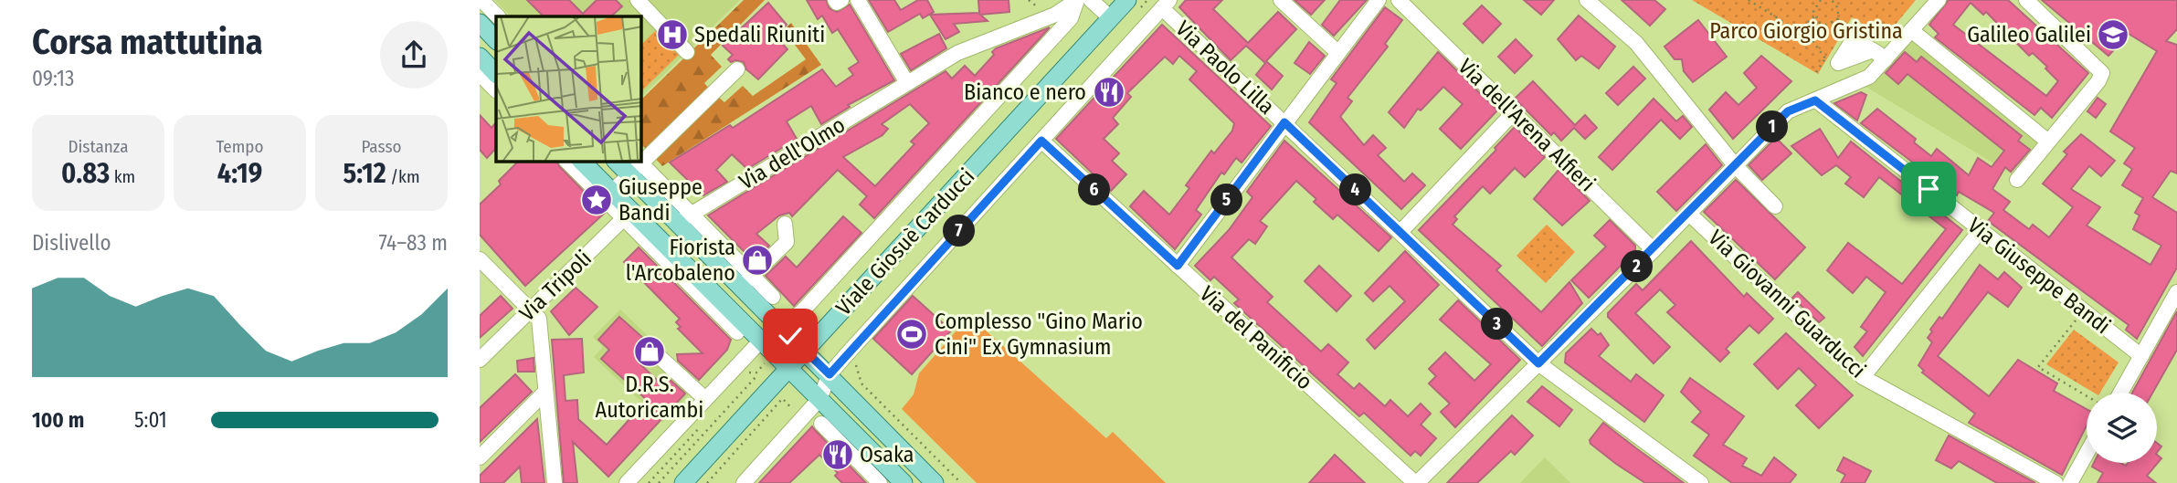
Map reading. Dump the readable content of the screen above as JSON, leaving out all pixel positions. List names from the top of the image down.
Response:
{
  "streets": {
    "main road": ["Viale Giosuè Carducci"],
    "street": [
      "Via Paolo Lilla",
      "Via dell'Arena Alfieri",
      "Via dell'Olmo",
      "Via Giuseppe Bandi",
      "Via Tripoli",
      "Via Giovanni Guarducci",
      "Via del Panificio"
    ]
  },
  "crossings": [
    ["Via Paolo Lilla", "Viale Giosuè Carducci"],
    ["Via dell'Olmo", "Viale Giosuè Carducci"],
    ["Viale Giosuè Carducci", "Via del Panificio"]
  ],
  "parks": ["Parco Giorgio Gristina"],
  "places": {
    "hospital": ["Spedali Riuniti"],
    "school or university": ["Galileo Galilei"],
    "restaurant": ["Bianco e nero", "Osaka"],
    "place": ["Giuseppe Bandi"],
    "shop": ["Fiorista l'Arcobaleno", "D.R.S. Autoricambi"],
    "sports": ["Complesso \"Gino Mario Cini\" Ex Gymnasium"]
  },
  "page": {
    "heading": ["Corsa mattutina", "09:13"],
    "stats": [
      ["Distanza", "0.83 km"],
      ["Tempo", "4:19"],
      ["Passo", "5:12 /km"]
    ],
    "pins": [
      "1",
      "4",
      "6",
      "5",
      "7",
      "2",
      "3"
    ],
    "chart": ["Dislivello", "74–83 m"],
    "list": [
      {
        "name": "100 m",
        "note": "5:01"
      }
    ]
  }
}
